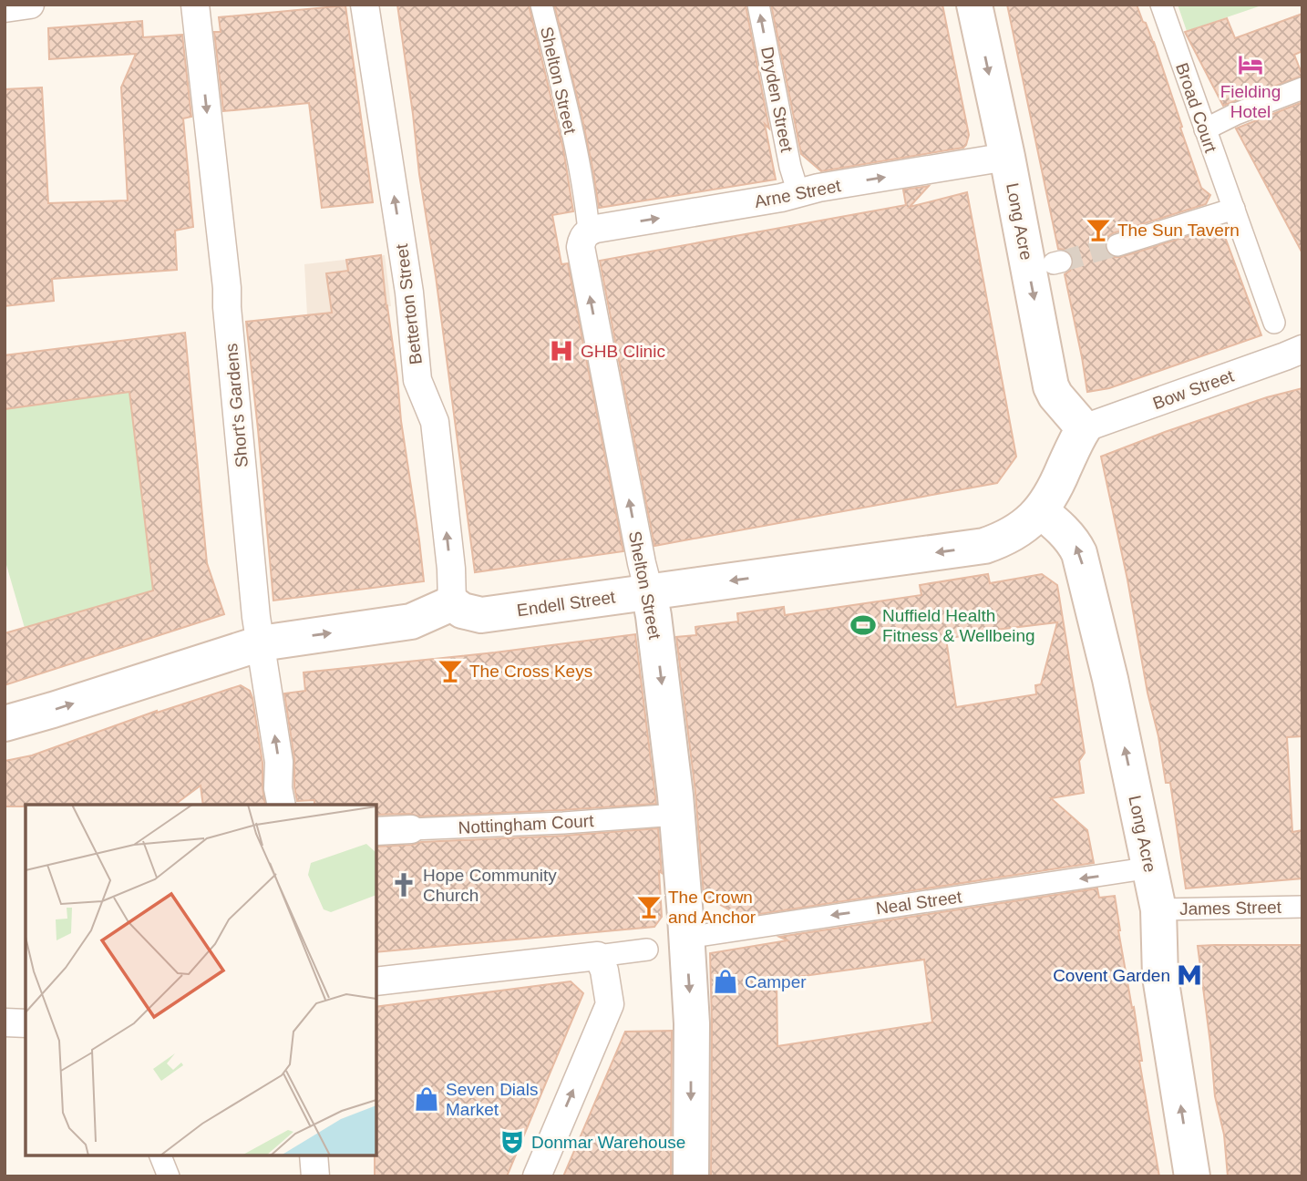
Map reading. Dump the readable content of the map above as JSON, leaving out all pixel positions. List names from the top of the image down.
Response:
{
  "streets": {
    "main road": ["Shelton Street", "Long Acre", "Endell Street"],
    "street": [
      "Dryden Street",
      "Broad Court",
      "Arne Street",
      "Betterton Street",
      "Bow Street",
      "Short's Gardens",
      "Nottingham Court",
      "Neal Street",
      "James Street"
    ]
  },
  "crossings": [
    ["Shelton Street", "Arne Street"],
    ["Shelton Street", "Endell Street"],
    ["Shelton Street", "Nottingham Court"],
    ["Shelton Street", "Neal Street"],
    ["Dryden Street", "Arne Street"],
    ["Arne Street", "Long Acre"],
    ["Long Acre", "Bow Street"],
    ["Long Acre", "Endell Street"],
    ["Long Acre", "Neal Street"],
    ["Long Acre", "James Street"],
    ["Betterton Street", "Endell Street"],
    ["Bow Street", "Endell Street"]
  ],
  "one_way": [
    "Dryden Street",
    "Arne Street",
    "Betterton Street",
    "Endell Street",
    "Neal Street"
  ],
  "places": {
    "hotel": ["Fielding Hotel"],
    "bar": ["The Sun Tavern", "The Cross Keys", "The Crown and Anchor"],
    "hospital": ["GHB Clinic"],
    "sports": ["Nuffield Health Fitness & Wellbeing"],
    "church": ["Hope Community Church"],
    "metro station": ["Covent Garden"],
    "shop": ["Camper", "Seven Dials Market"],
    "theatre": ["Donmar Warehouse"]
  }
}
